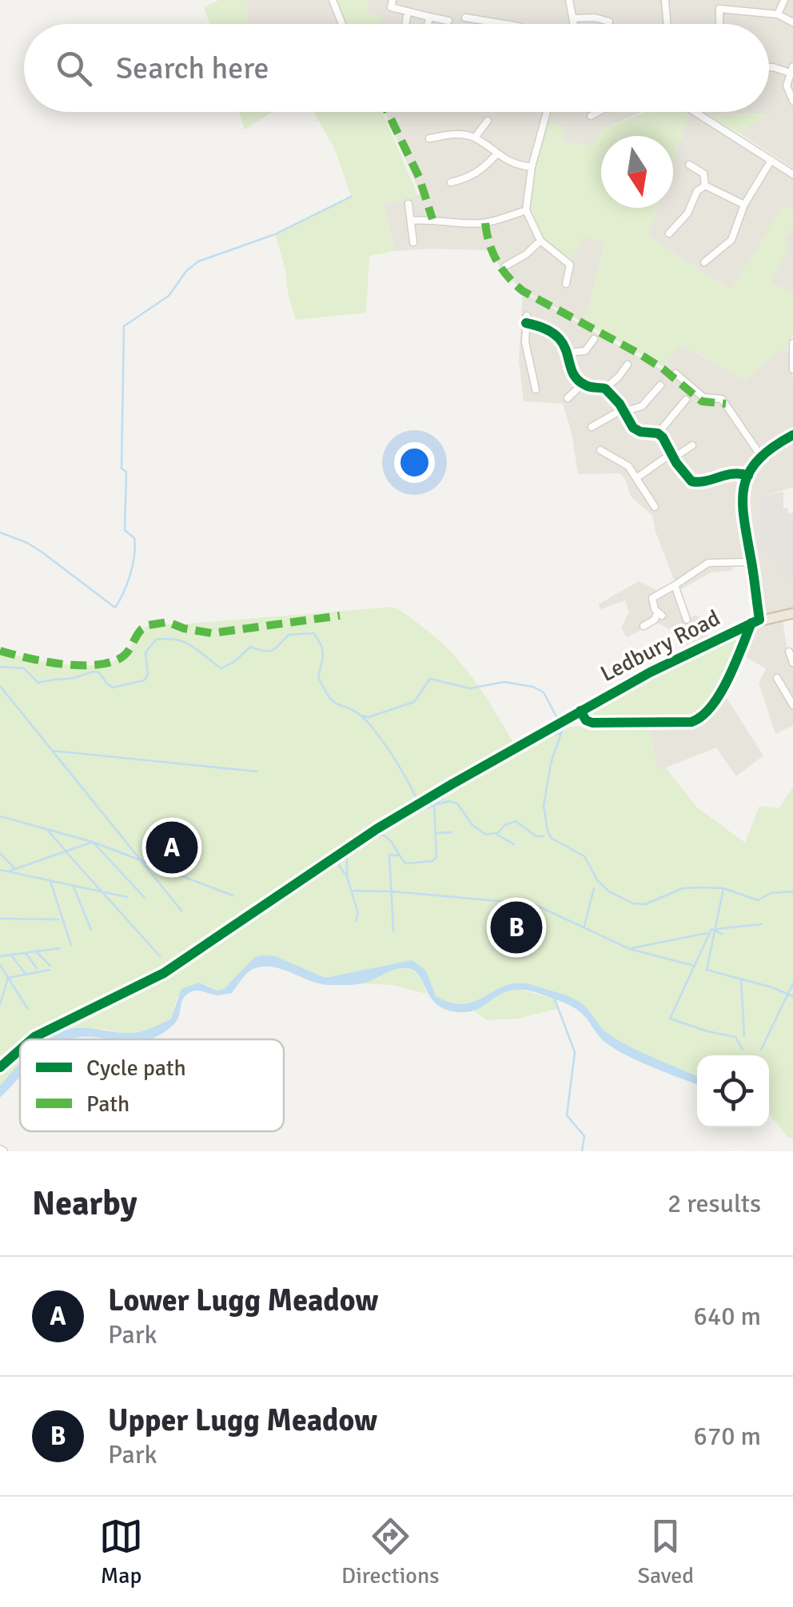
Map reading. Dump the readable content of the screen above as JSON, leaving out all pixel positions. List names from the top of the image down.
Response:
{
  "streets": {
    "highway": ["Ledbury Road"]
  },
  "legend": ["Cycle path", "Path"],
  "north": "bottom",
  "page": {
    "search": "Search here",
    "pins": ["A", "B"],
    "heading": ["Nearby", "2 results"],
    "list": [
      {
        "mark": "A",
        "name": "Lower Lugg Meadow",
        "note": "Park",
        "value": "640 m"
      },
      {
        "mark": "B",
        "name": "Upper Lugg Meadow",
        "note": "Park",
        "value": "670 m"
      }
    ],
    "nav": ["Map", "Directions", "Saved"]
  }
}
